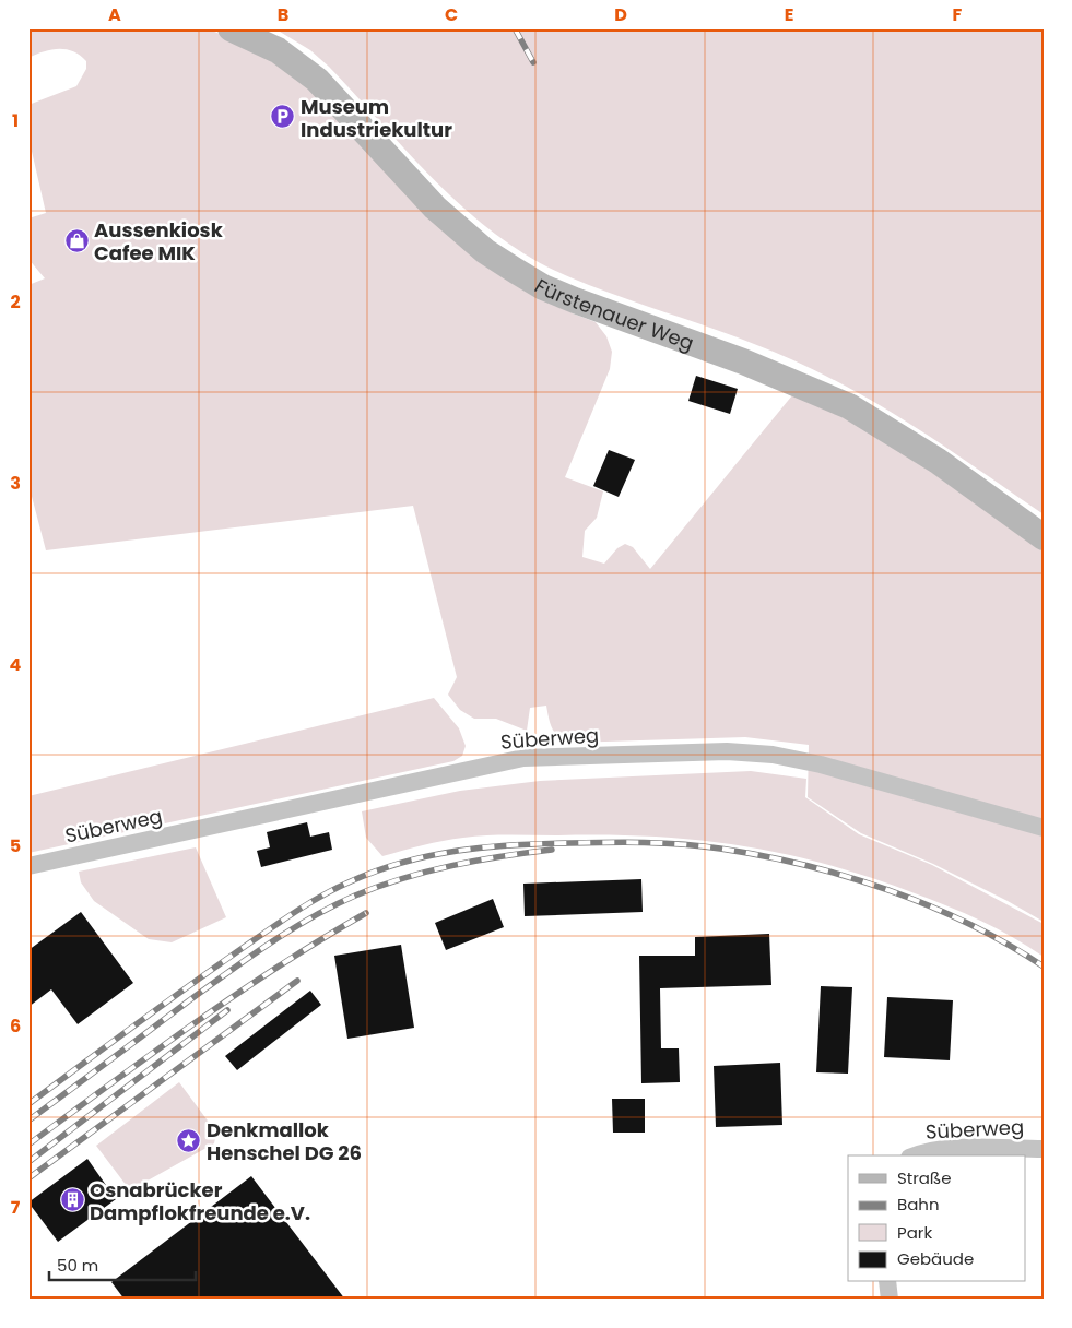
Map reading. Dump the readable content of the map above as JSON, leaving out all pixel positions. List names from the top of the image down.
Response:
{
  "streets": {
    "street": ["Fürstenauer Weg", "Süberweg"]
  },
  "places": {
    "parking": ["Museum Industriekultur"],
    "shop": ["Aussenkiosk Cafee MIK"],
    "place": ["Denkmallok Henschel DG 26"],
    "building": ["Osnabrücker Dampflokfreunde e.V."]
  },
  "legend": [
    "Straße",
    "Bahn",
    "Park",
    "Gebäude"
  ],
  "scale_bar": "50 m",
  "grid": {
    "columns": [
      "A",
      "B",
      "C",
      "D",
      "E",
      "F"
    ],
    "rows": [
      "1",
      "2",
      "3",
      "4",
      "5",
      "6",
      "7"
    ]
  }
}
